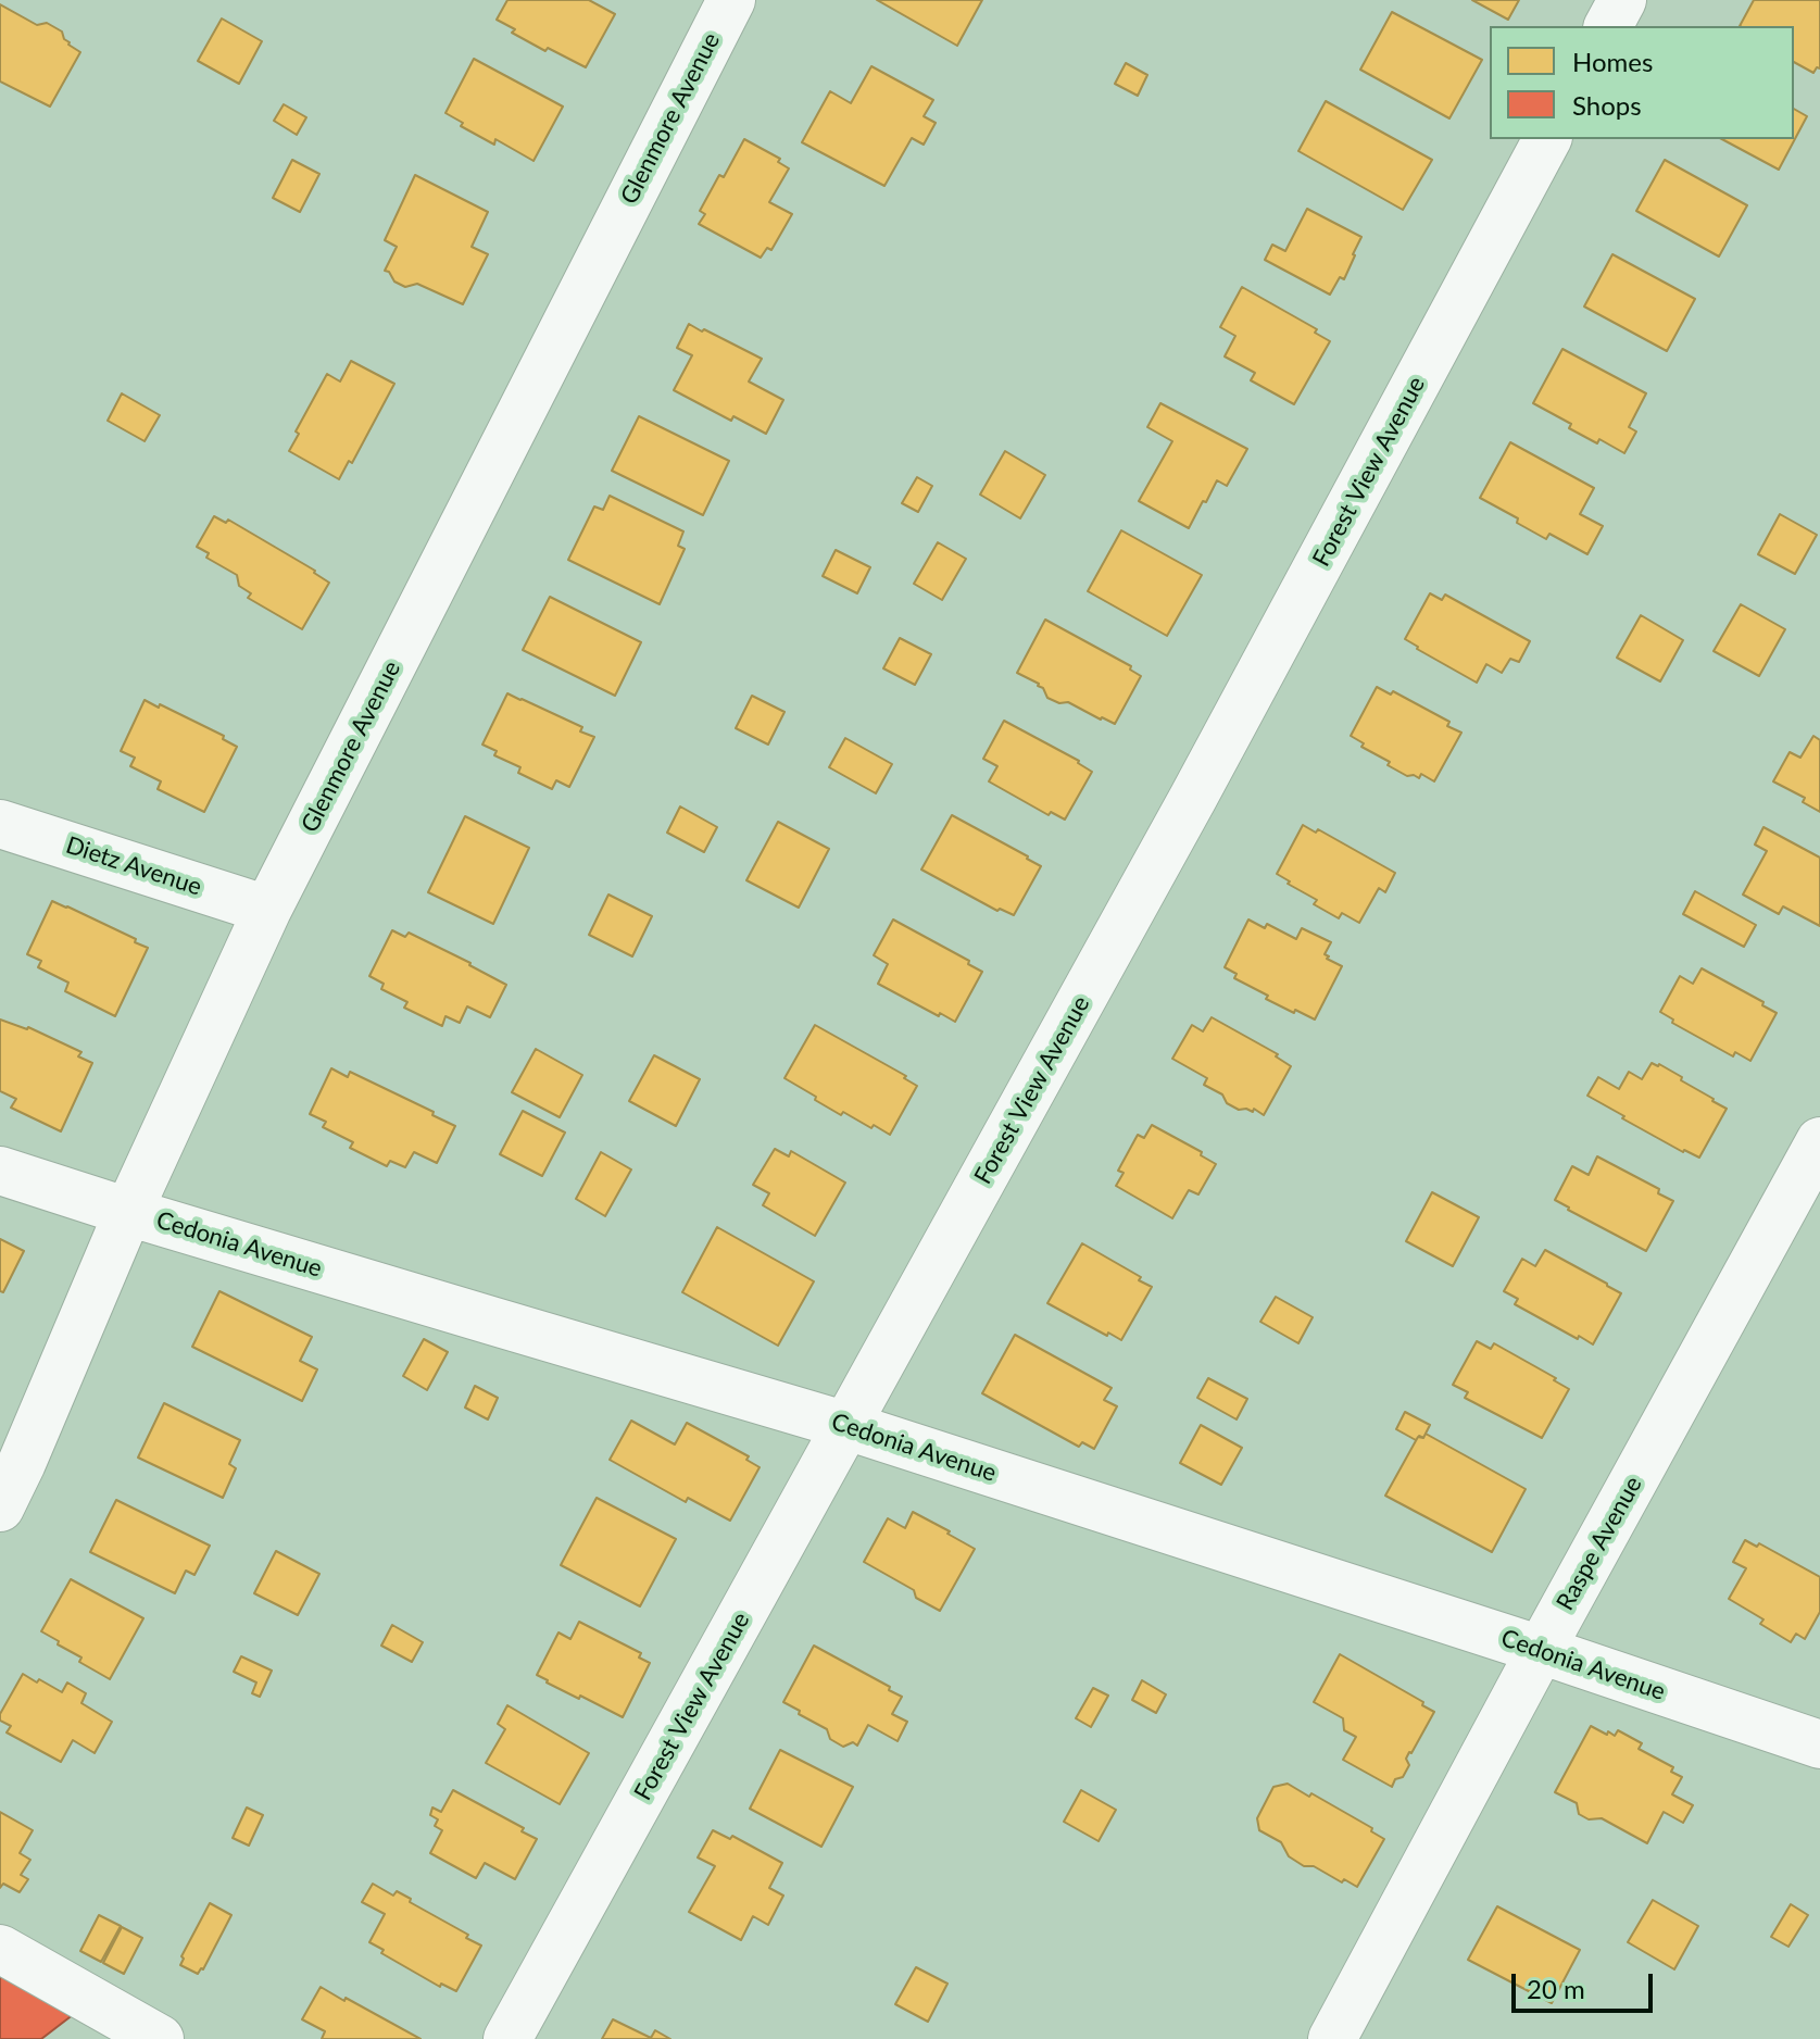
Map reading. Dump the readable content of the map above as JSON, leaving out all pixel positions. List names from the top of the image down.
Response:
{
  "streets": {
    "street": [
      "Glenmore Avenue",
      "Forest View Avenue",
      "Dietz Avenue",
      "Cedonia Avenue",
      "Raspe Avenue"
    ]
  },
  "crossings": [
    ["Glenmore Avenue", "Dietz Avenue"],
    ["Glenmore Avenue", "Cedonia Avenue"],
    ["Forest View Avenue", "Cedonia Avenue"],
    ["Cedonia Avenue", "Raspe Avenue"]
  ],
  "legend": ["Homes", "Shops"],
  "scale_bar": "20 m"
}
